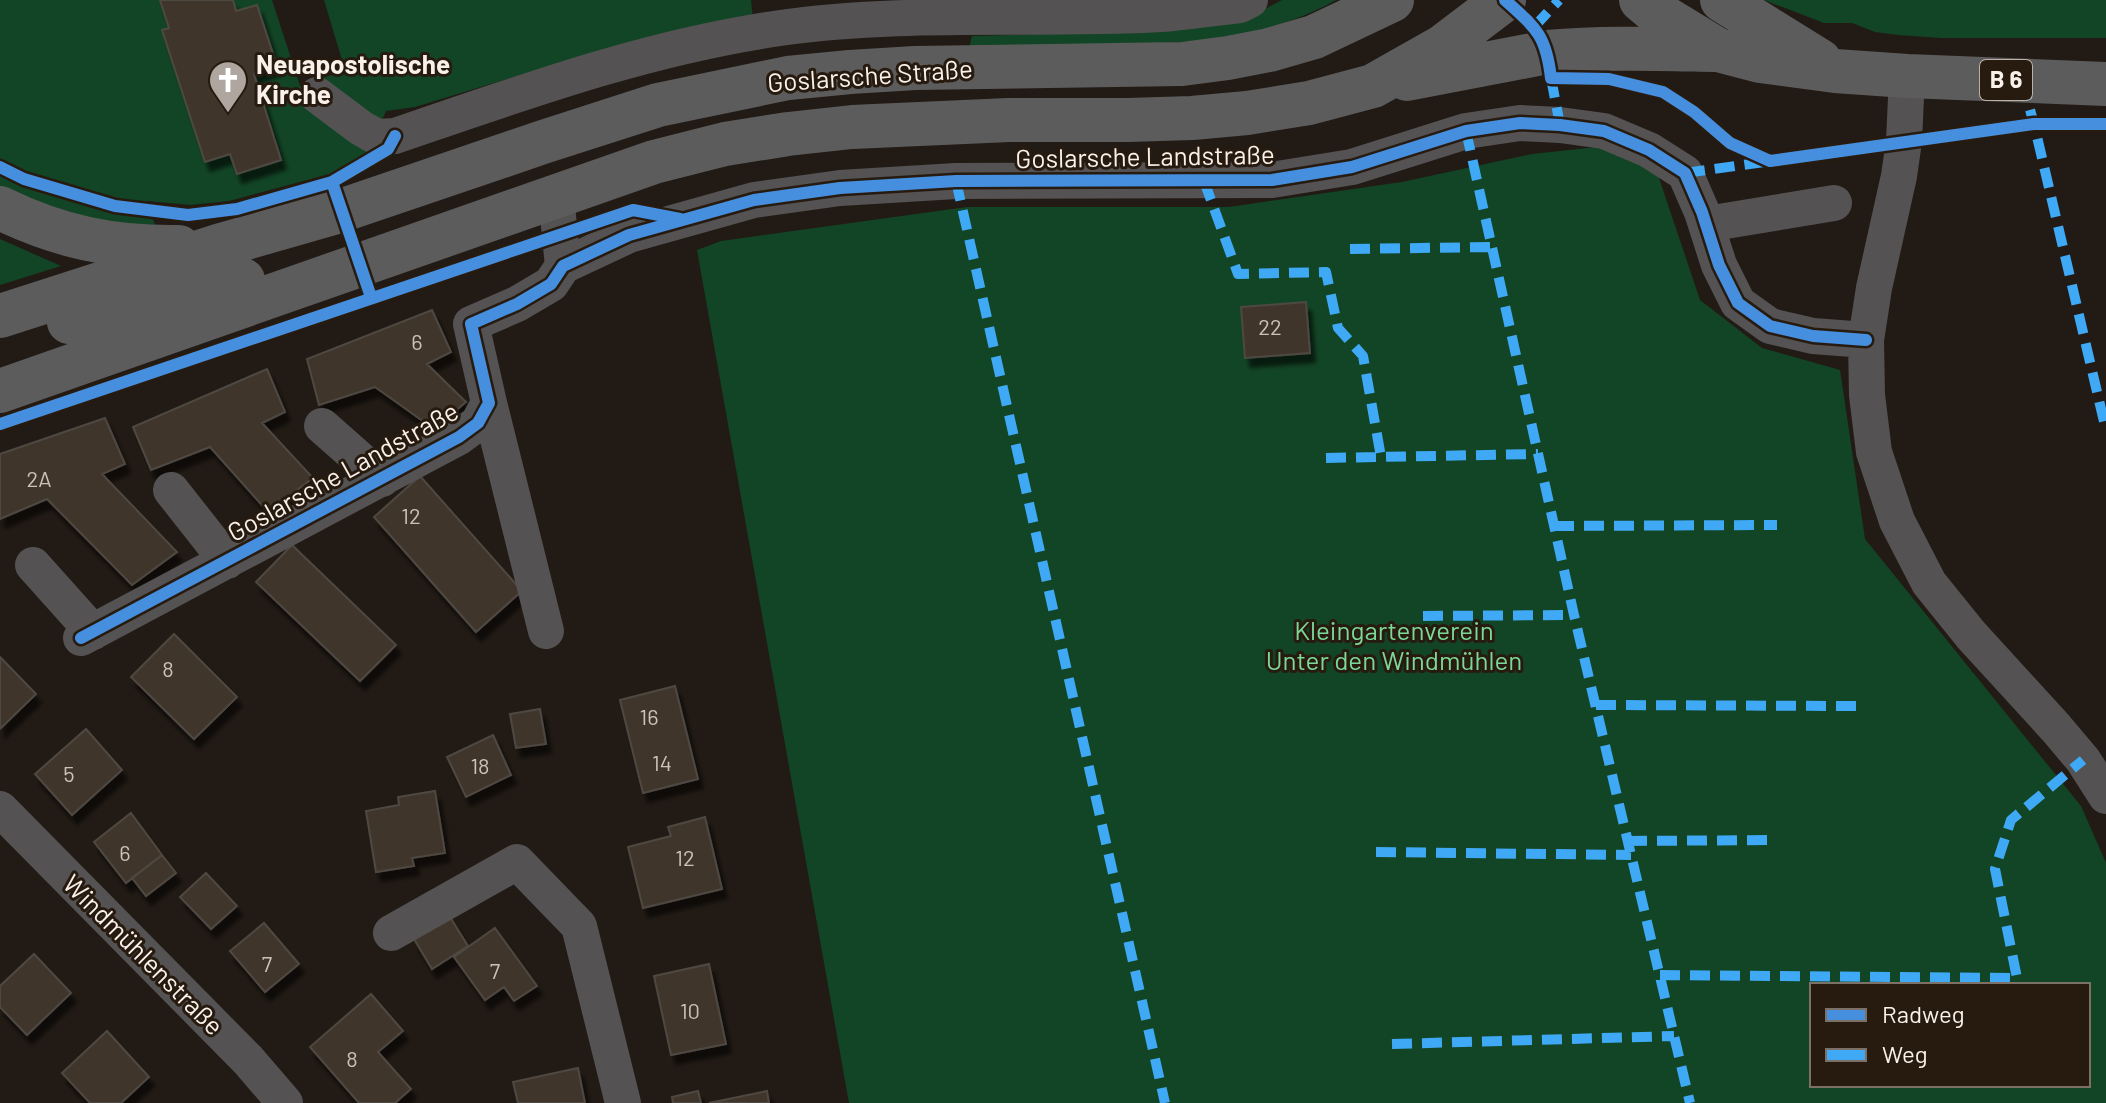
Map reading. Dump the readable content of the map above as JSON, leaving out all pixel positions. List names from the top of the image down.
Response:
{
  "streets": {
    "main road": ["Goslarsche Straße", "B 6", "Goslarsche Landstraße"],
    "street": ["Windmühlenstraße"]
  },
  "parks": ["Kleingartenverein Unter den Windmühlen"],
  "places": {
    "church": ["Neuapostolische Kirche"]
  },
  "house_numbers": [
    "22",
    "6",
    "2A",
    "12",
    "8",
    "16",
    "14",
    "18",
    "5",
    "6",
    "12",
    "7",
    "7",
    "10",
    "8"
  ],
  "legend": ["Radweg", "Weg"]
}
